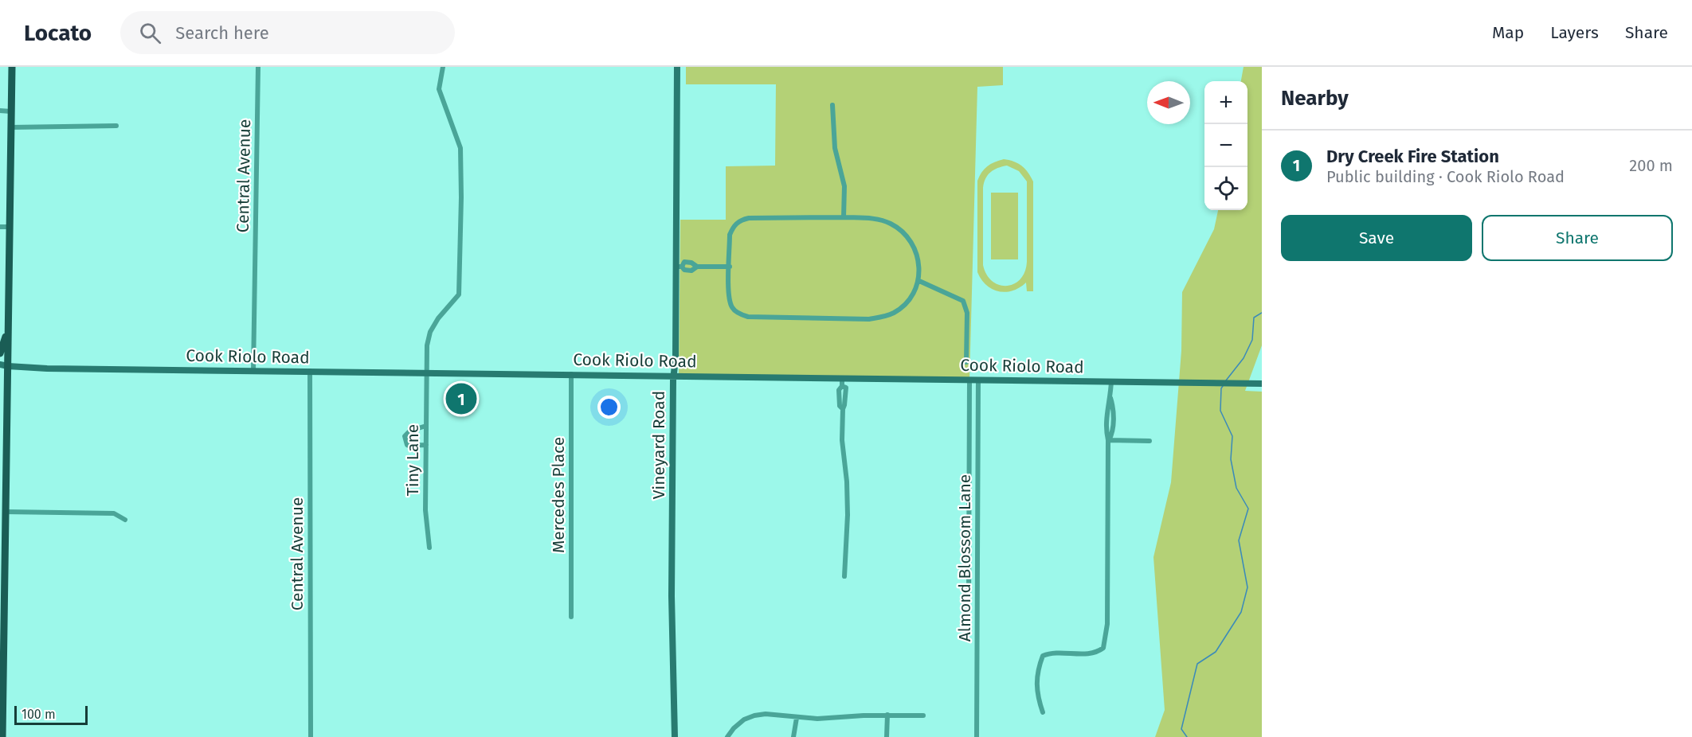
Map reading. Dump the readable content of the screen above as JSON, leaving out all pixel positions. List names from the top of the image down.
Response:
{
  "streets": {
    "street": [
      "Central Avenue",
      "Cook Riolo Road",
      "Vineyard Road",
      "Tiny Lane",
      "Mercedes Place",
      "Almond Blossom Lane"
    ]
  },
  "crossings": [
    ["Central Avenue", "Cook Riolo Road"],
    ["Cook Riolo Road", "Vineyard Road"],
    ["Cook Riolo Road", "Tiny Lane"],
    ["Cook Riolo Road", "Mercedes Place"],
    ["Cook Riolo Road", "Almond Blossom Lane"]
  ],
  "scale_bar": "100 m",
  "north": "left",
  "page": {
    "header": "Locato",
    "search": "Search here",
    "nav": ["Map", "Layers", "Share"],
    "heading": "Nearby",
    "map_buttons": ["+", "−"],
    "list": [
      {
        "mark": "1",
        "name": "Dry Creek Fire Station",
        "note": "Public building · Cook Riolo Road",
        "value": "200 m"
      }
    ],
    "buttons": ["Save", "Share"],
    "pins": "1",
    "scale": "100 m"
  }
}
